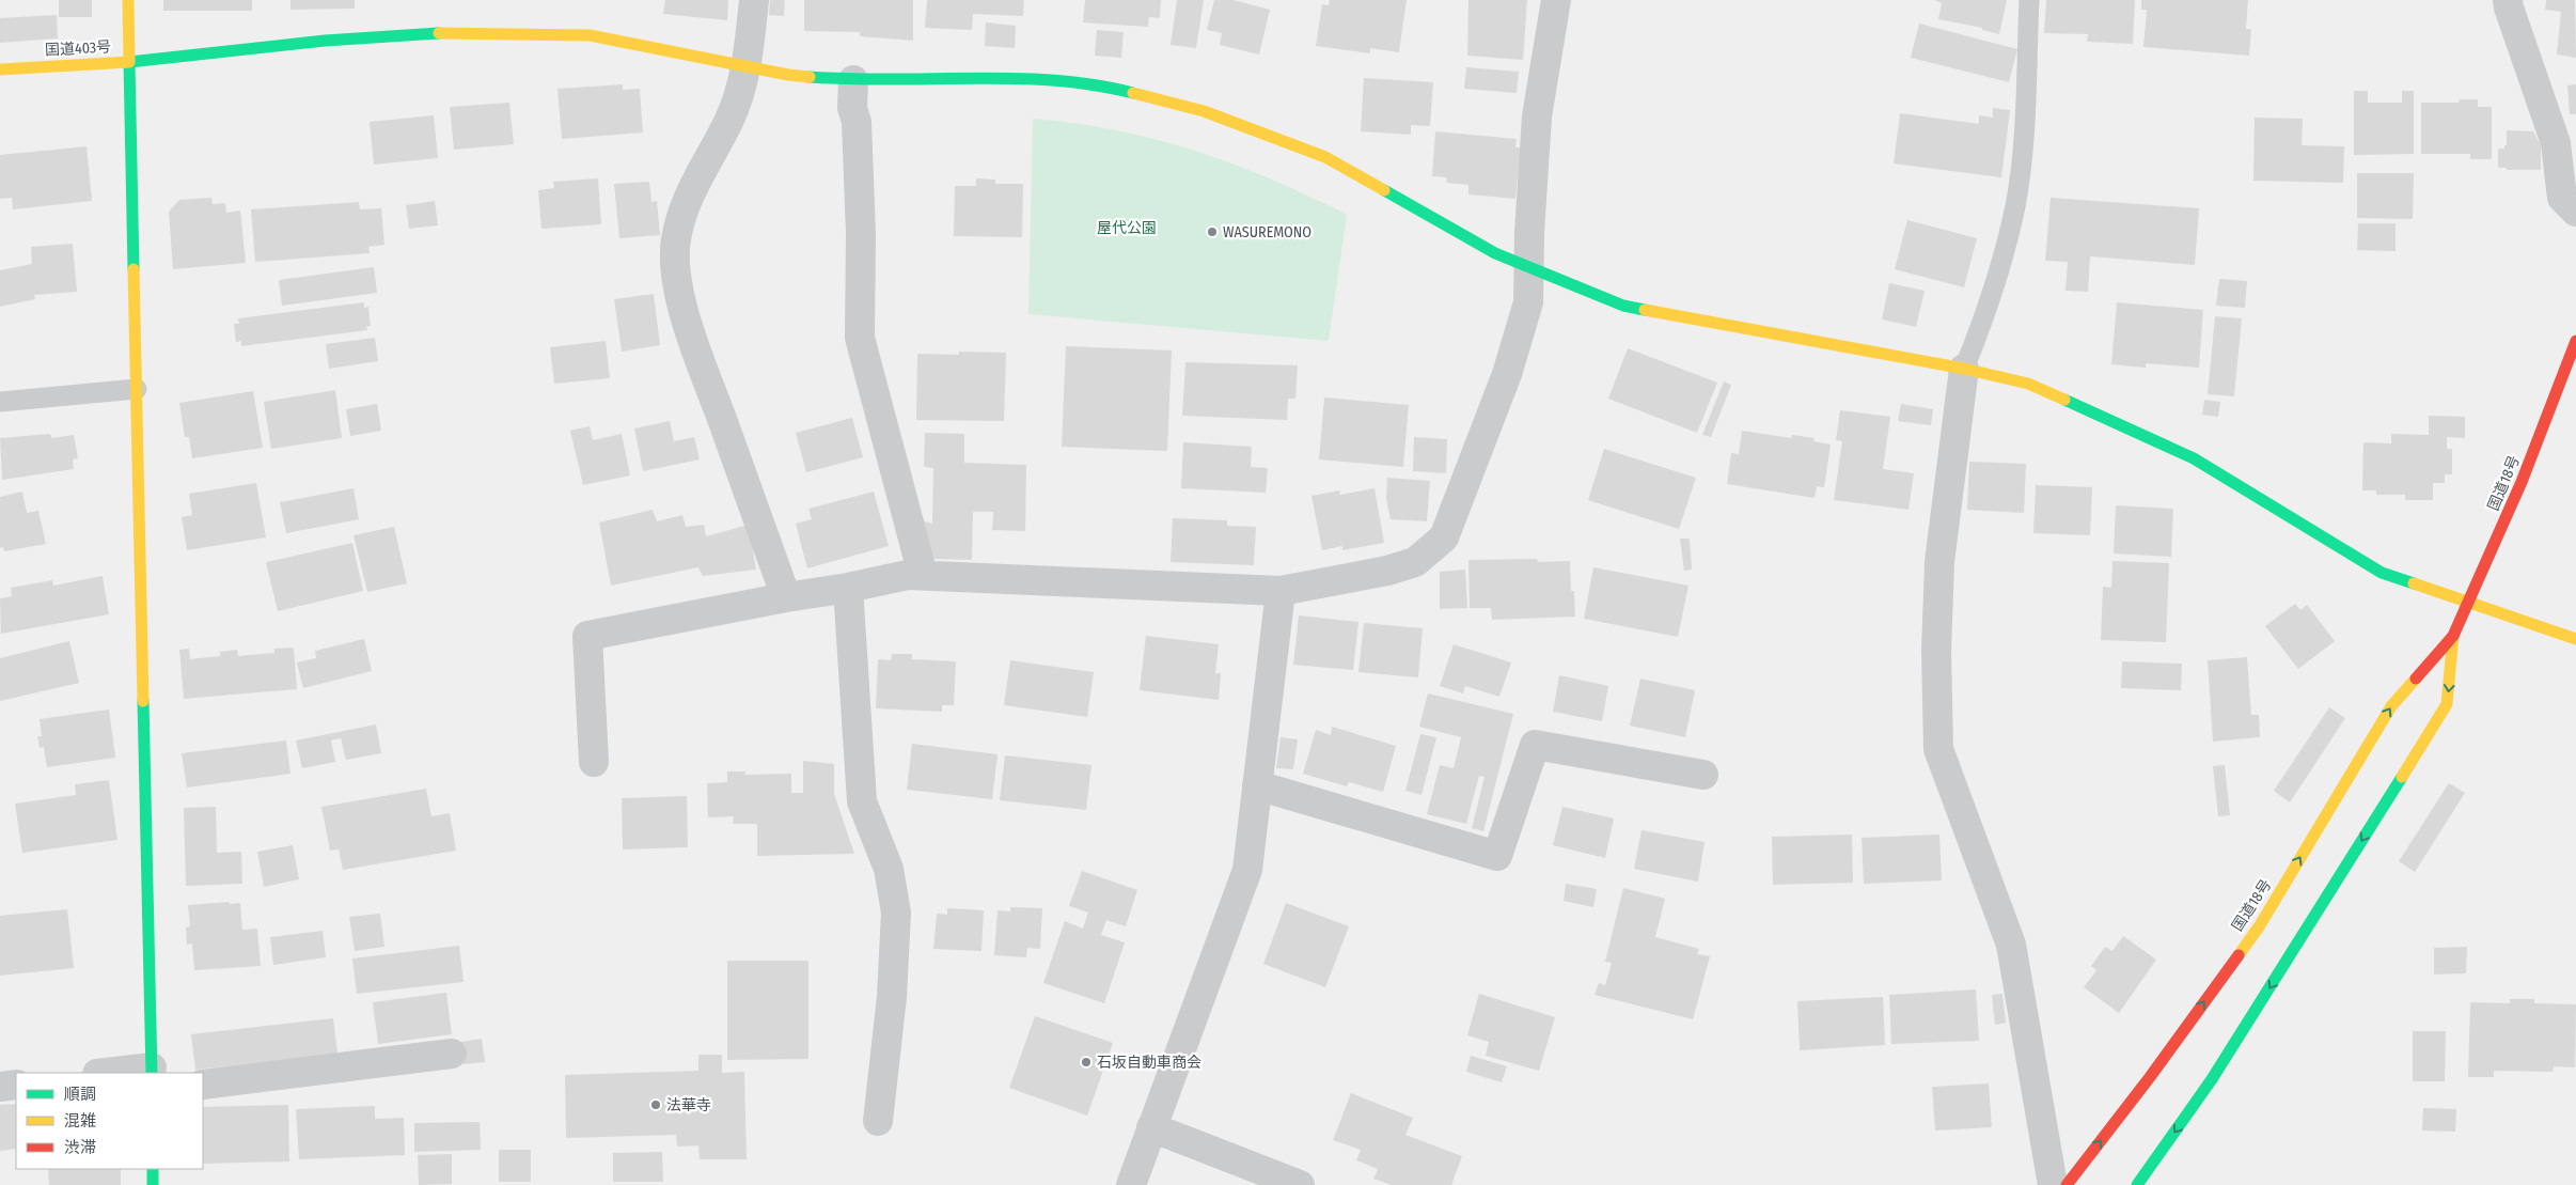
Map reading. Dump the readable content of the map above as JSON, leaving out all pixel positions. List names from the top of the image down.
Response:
{
  "streets": {
    "main road": ["国道403号", "国道18号"]
  },
  "parks": ["屋代公園"],
  "places": ["WASUREMONO", "石坂自動車商会", "法華寺"],
  "legend": ["順調", "混雑", "渋滞"]
}
